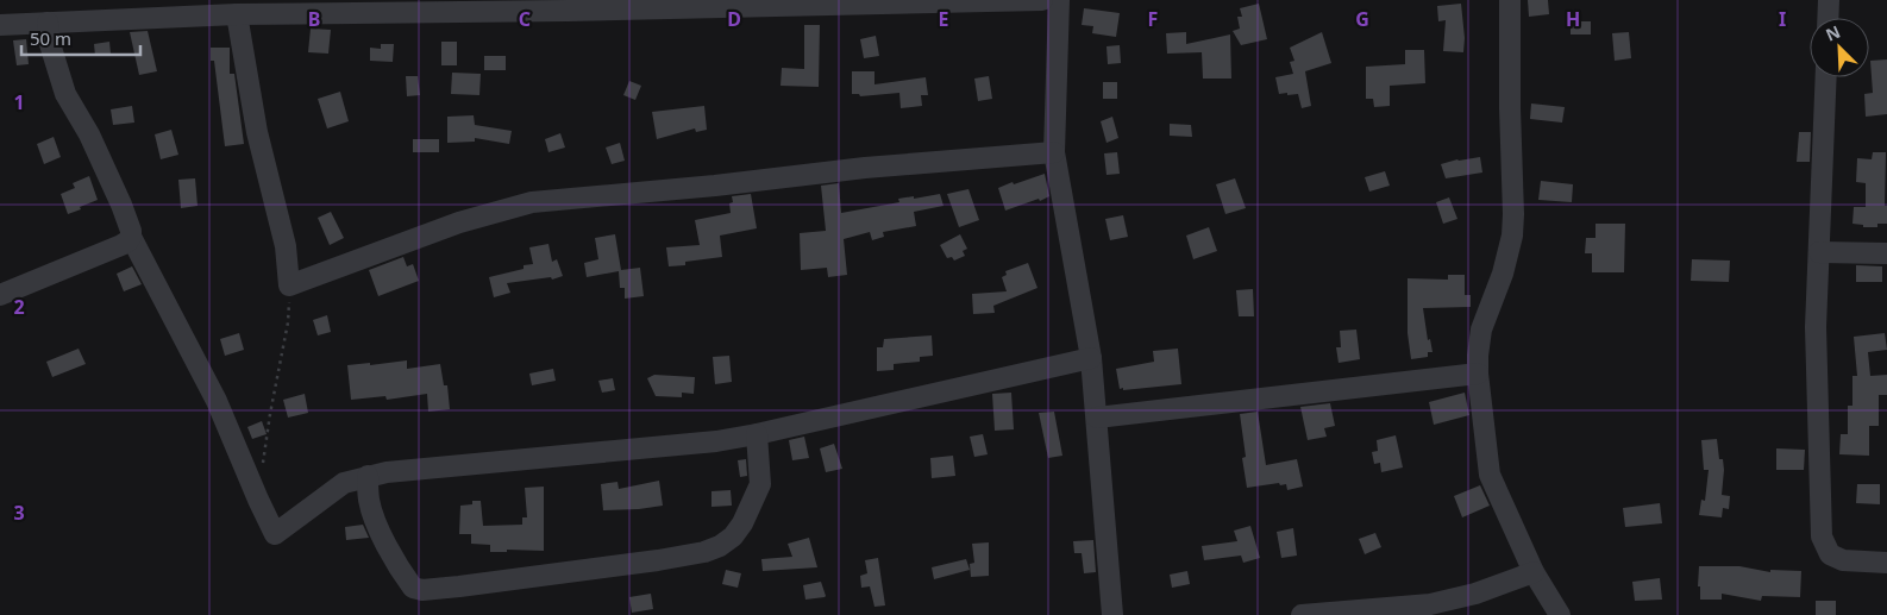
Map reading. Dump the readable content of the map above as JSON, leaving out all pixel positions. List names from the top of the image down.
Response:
{
  "scale_bar": "50 m",
  "north": "top left",
  "grid": {
    "columns": [
      "B",
      "C",
      "D",
      "E",
      "F",
      "G",
      "H",
      "I"
    ],
    "rows": ["1", "2", "3"]
  }
}
